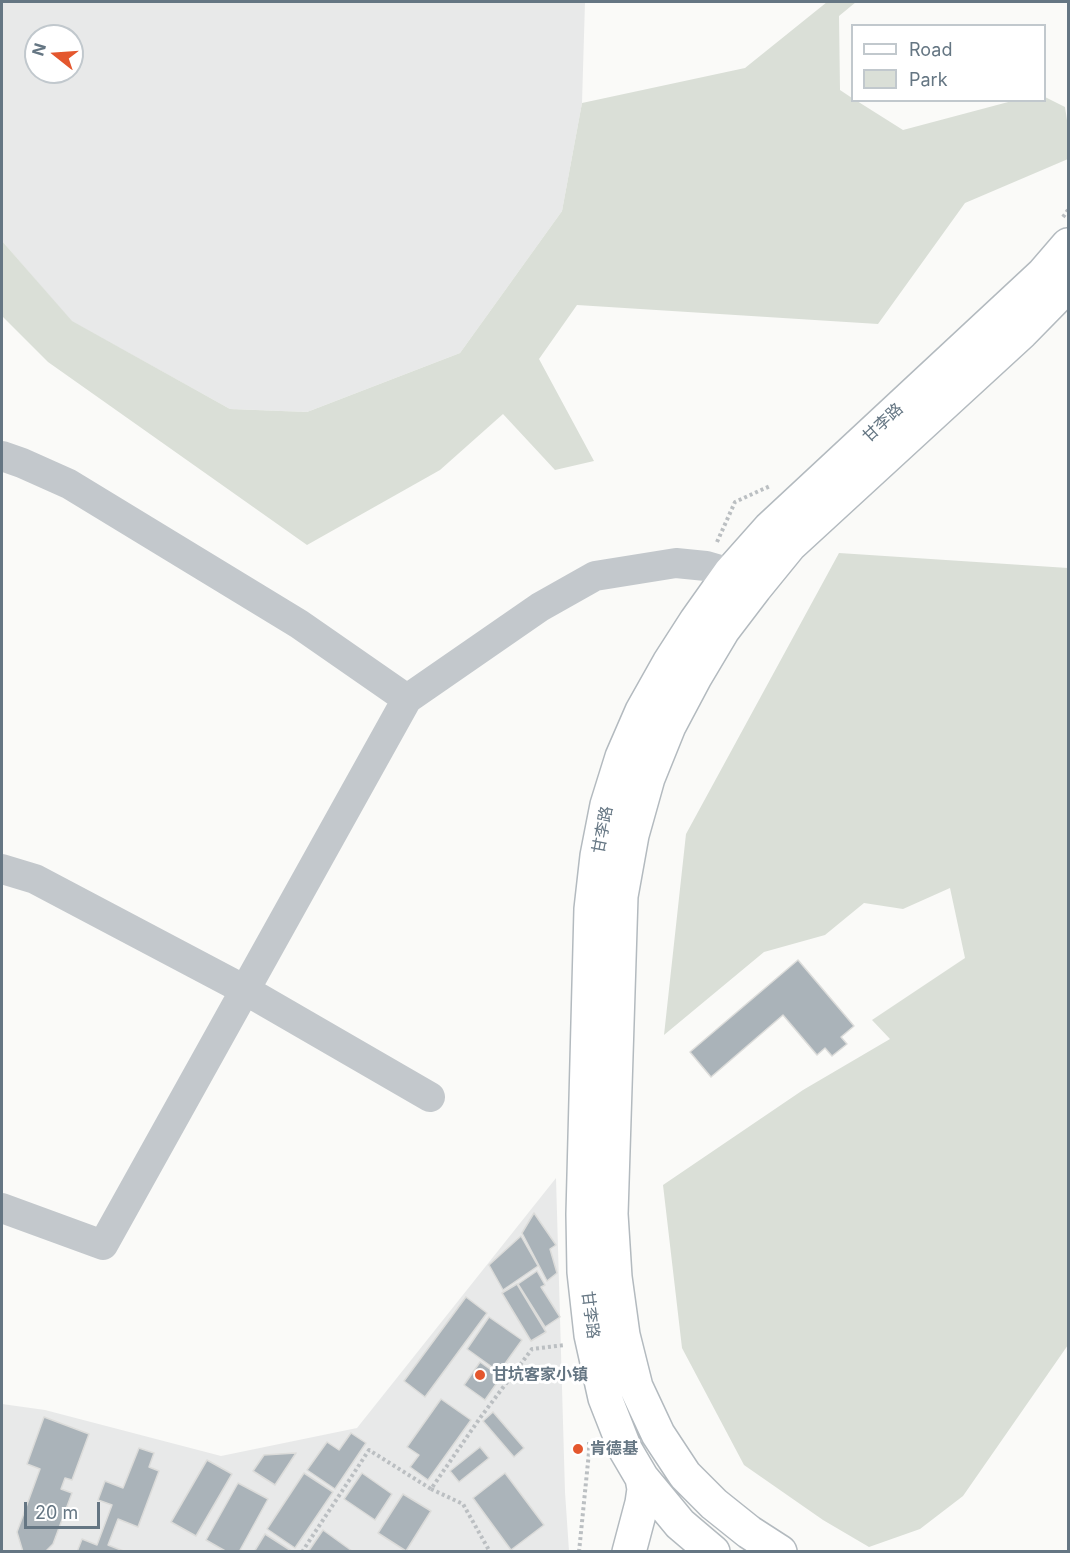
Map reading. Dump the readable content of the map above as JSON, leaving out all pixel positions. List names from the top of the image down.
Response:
{
  "streets": {
    "main road": ["甘李路"]
  },
  "places": ["甘坑客家小镇", "肯德基"],
  "legend": ["Road", "Park"],
  "scale_bar": "20 m",
  "north": "left"
}
